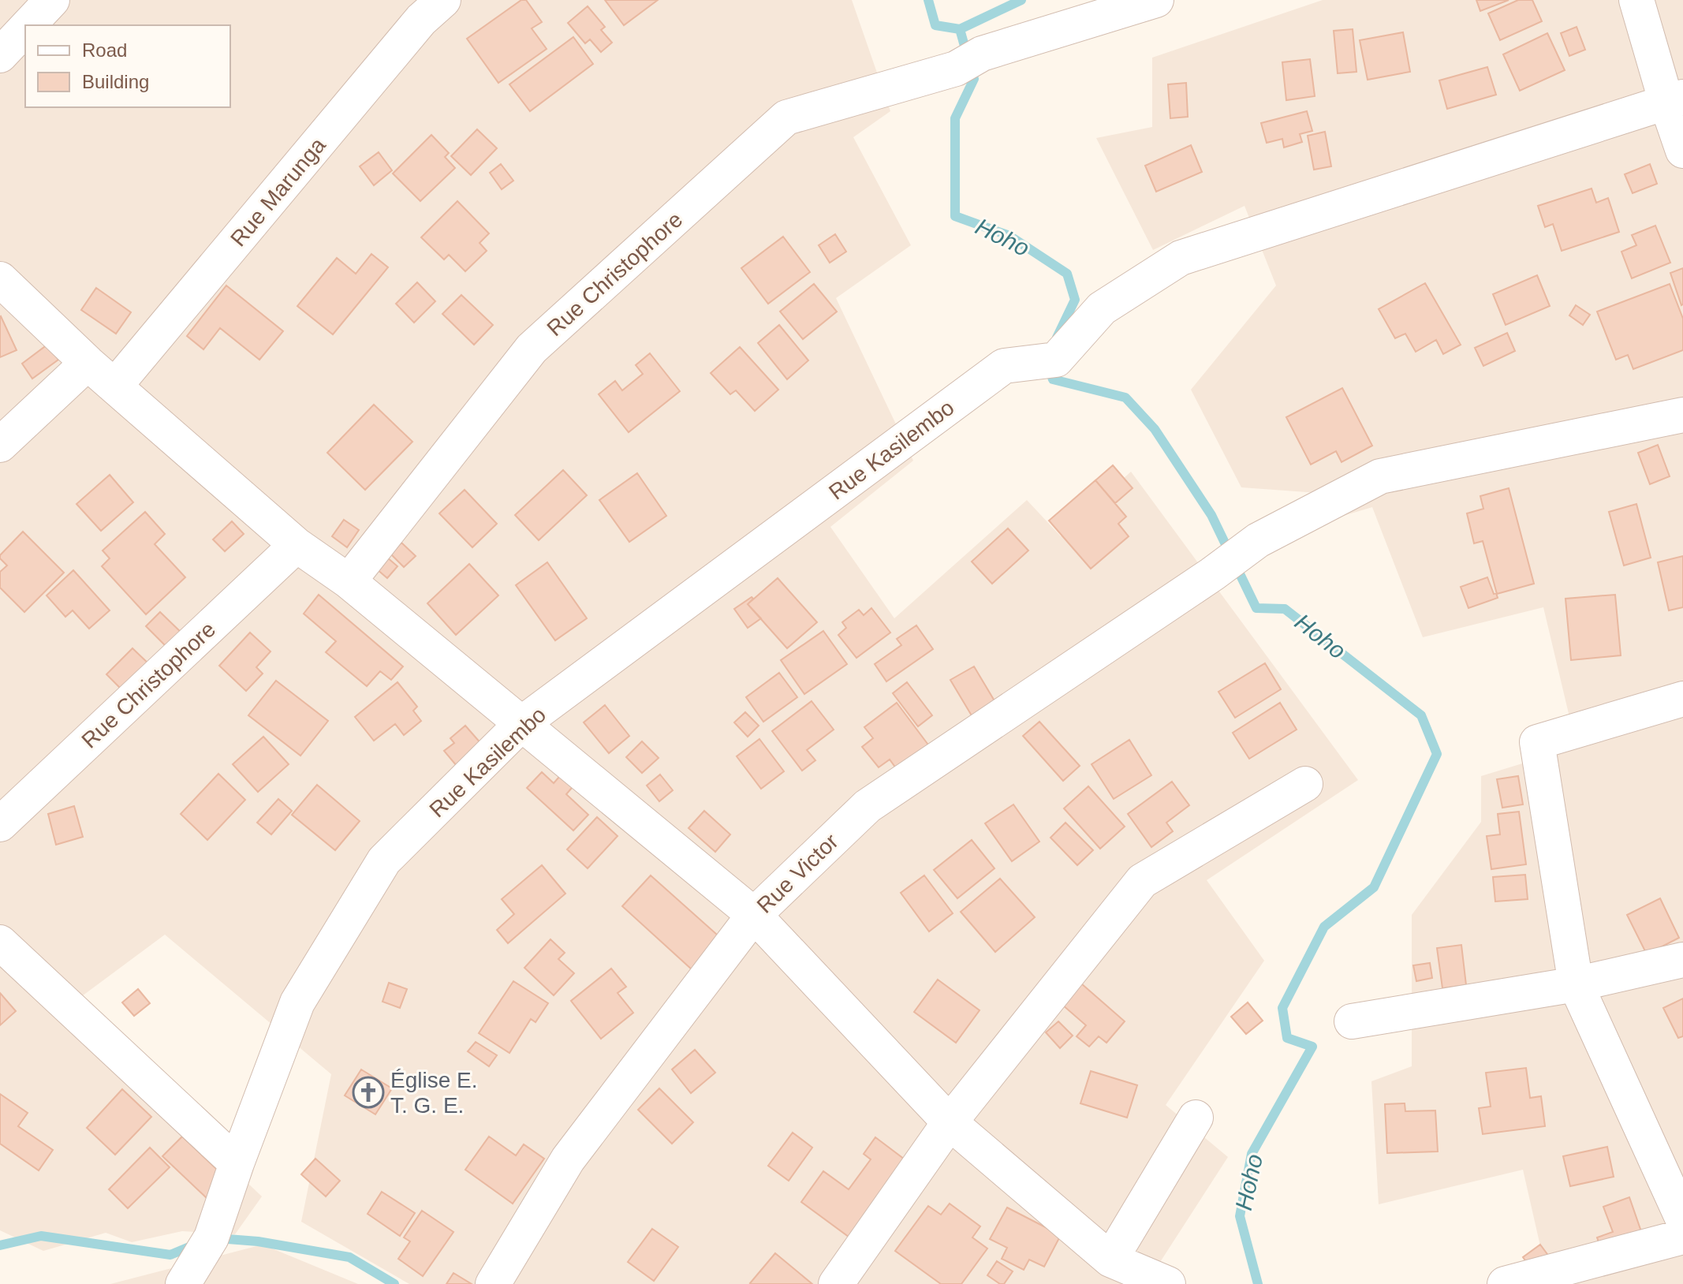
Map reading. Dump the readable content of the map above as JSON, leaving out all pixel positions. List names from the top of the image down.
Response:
{
  "streets": {
    "street": [
      "Rue Marunga",
      "Rue Christophore",
      "Rue Kasilembo",
      "Rue Victor"
    ]
  },
  "water": ["Hoho"],
  "places": {
    "church": ["Église E. T. G. E."]
  },
  "legend": ["Road", "Building"]
}
